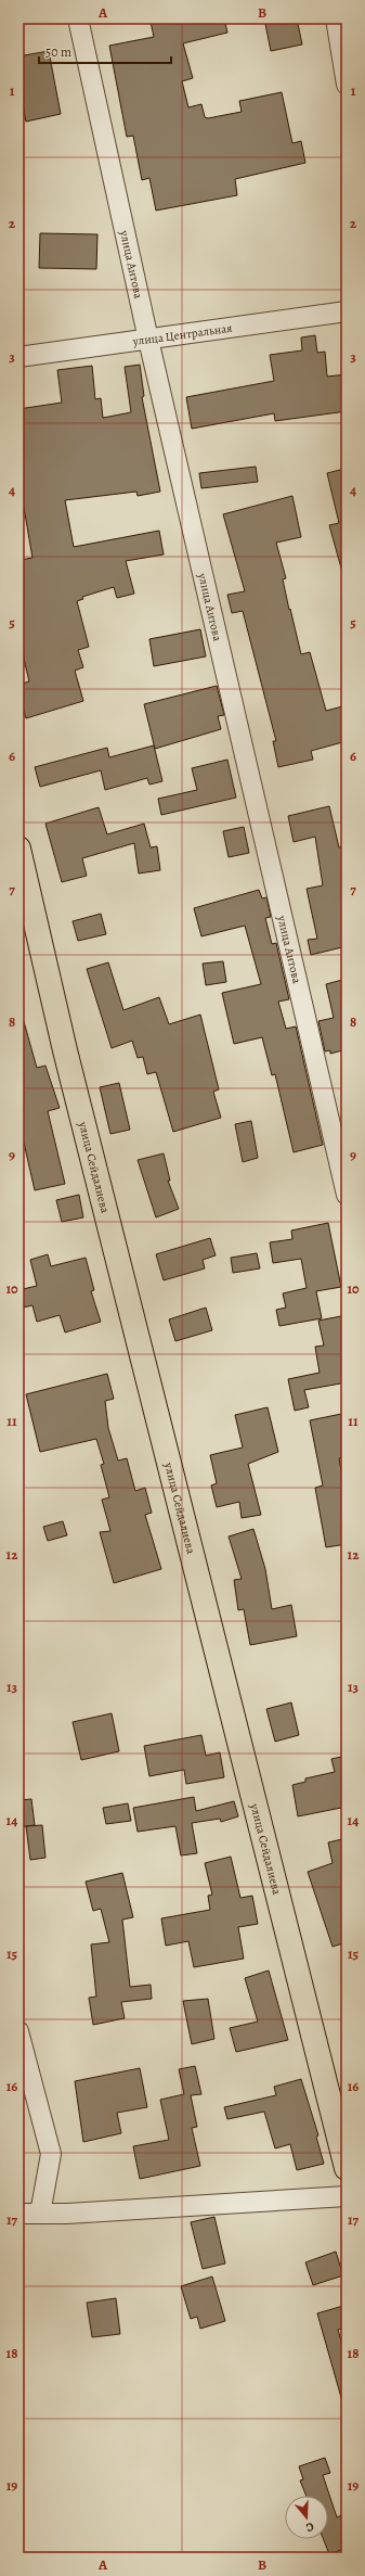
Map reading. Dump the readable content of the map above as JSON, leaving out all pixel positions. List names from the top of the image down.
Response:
{
  "streets": {
    "main road": ["улица Сейдалиева"],
    "street": ["улица Аитова", "улица Центральная"]
  },
  "crossings": [
    ["улица Аитова", "улица Центральная"]
  ],
  "scale_bar": "50 m",
  "north": "bottom",
  "grid": {
    "columns": ["A", "B"],
    "rows": [
      "1",
      "2",
      "3",
      "4",
      "5",
      "6",
      "7",
      "8",
      "9",
      "10",
      "11",
      "12",
      "13",
      "14",
      "15",
      "16",
      "17",
      "18",
      "19"
    ]
  }
}
